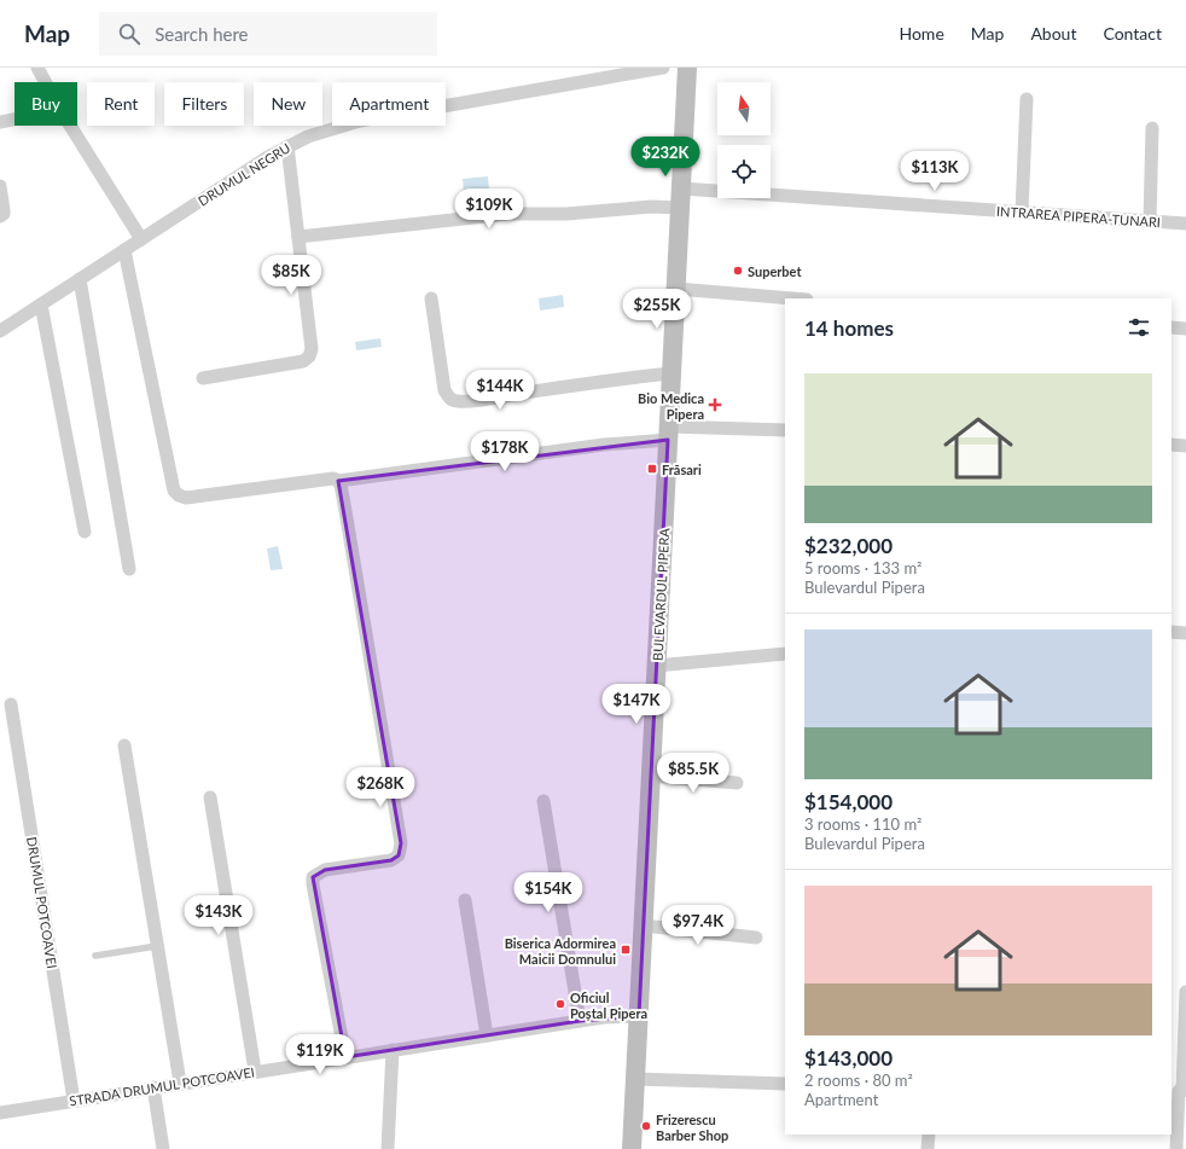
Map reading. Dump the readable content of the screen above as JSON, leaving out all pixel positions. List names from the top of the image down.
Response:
{
  "streets": {
    "main road": ["BULEVARDUL PIPERA"],
    "street": [
      "DRUMUL NEGRU",
      "INTRAREA PIPERA-TUNARI",
      "DRUMUL POTCOAVEI",
      "STRADA DRUMUL POTCOAVEI"
    ]
  },
  "crossings": [
    ["INTRAREA PIPERA-TUNARI", "BULEVARDUL PIPERA"],
    ["BULEVARDUL PIPERA", "STRADA DRUMUL POTCOAVEI"],
    ["DRUMUL POTCOAVEI", "STRADA DRUMUL POTCOAVEI"]
  ],
  "places": {
    "other": ["Superbet", "Oficiul Poștal Pipera", "Frizerescu Barber Shop"],
    "health": ["Bio Medica Pipera"],
    "transit": ["Frăsari", "Biserica Adormirea Maicii Domnului"]
  },
  "north": "top",
  "page": {
    "header": "Map",
    "search": "Search here",
    "nav": [
      "Home",
      "Map",
      "About",
      "Contact"
    ],
    "chip": [
      "Buy",
      "Rent",
      "Filters",
      "New",
      "Apartment"
    ],
    "price": [
      "$232K",
      "$113K",
      "$109K",
      "$85K",
      "$255K",
      "$144K",
      "$178K",
      "$147K",
      "$85.5K",
      "$268K",
      "$154K",
      "$143K",
      "$97.4K",
      "$119K"
    ],
    "heading": "14 homes",
    "list": [
      {
        "name": "$232,000",
        "note": "5 rooms · 133 m² · Bulevardul Pipera"
      },
      {
        "name": "$154,000",
        "note": "3 rooms · 110 m² · Bulevardul Pipera"
      },
      {
        "name": "$143,000",
        "note": "2 rooms · 80 m² · Apartment"
      }
    ]
  }
}
